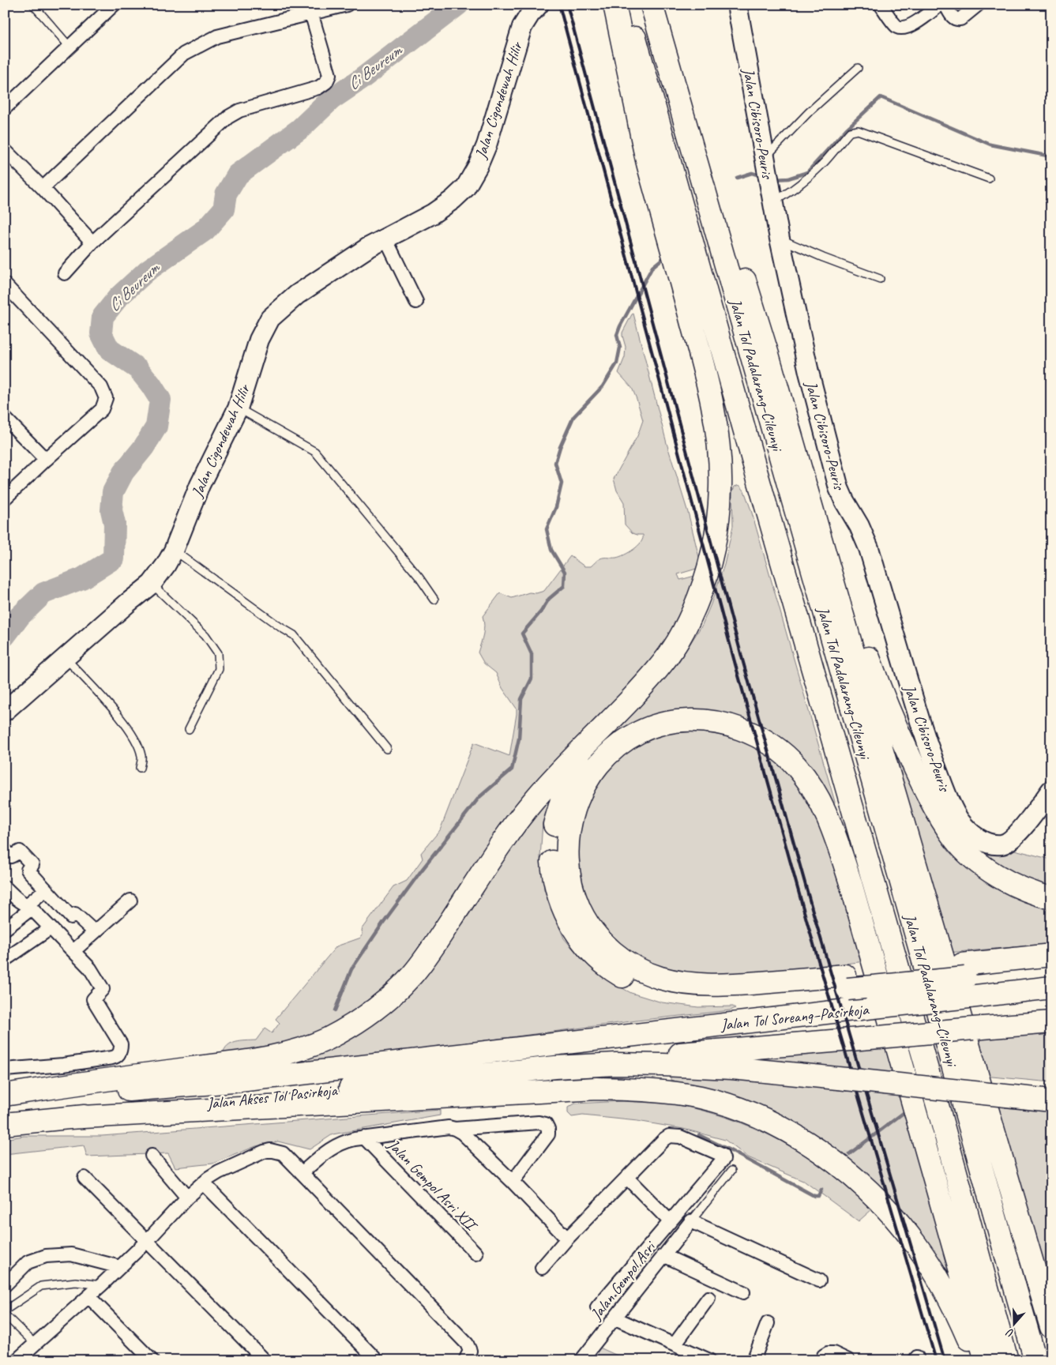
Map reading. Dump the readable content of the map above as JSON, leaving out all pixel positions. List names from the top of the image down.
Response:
{
  "streets": {
    "highway": ["Jalan Tol Padalarang–Cileunyi", "Jalan Tol Soreang–Pasirkoja", "Jalan Akses Tol Pasirkoja"],
    "street": [
      "Jalan Cigondewah Hilir",
      "Jalan Cibisoro-Peuris",
      "Jalan Gempol Asri XII",
      "Jalan Gempol Asri"
    ]
  },
  "crossings": [
    ["Jalan Tol Soreang–Pasirkoja", "Jalan Akses Tol Pasirkoja"]
  ],
  "water": ["Ci Beureum"],
  "north": "bottom"
}
